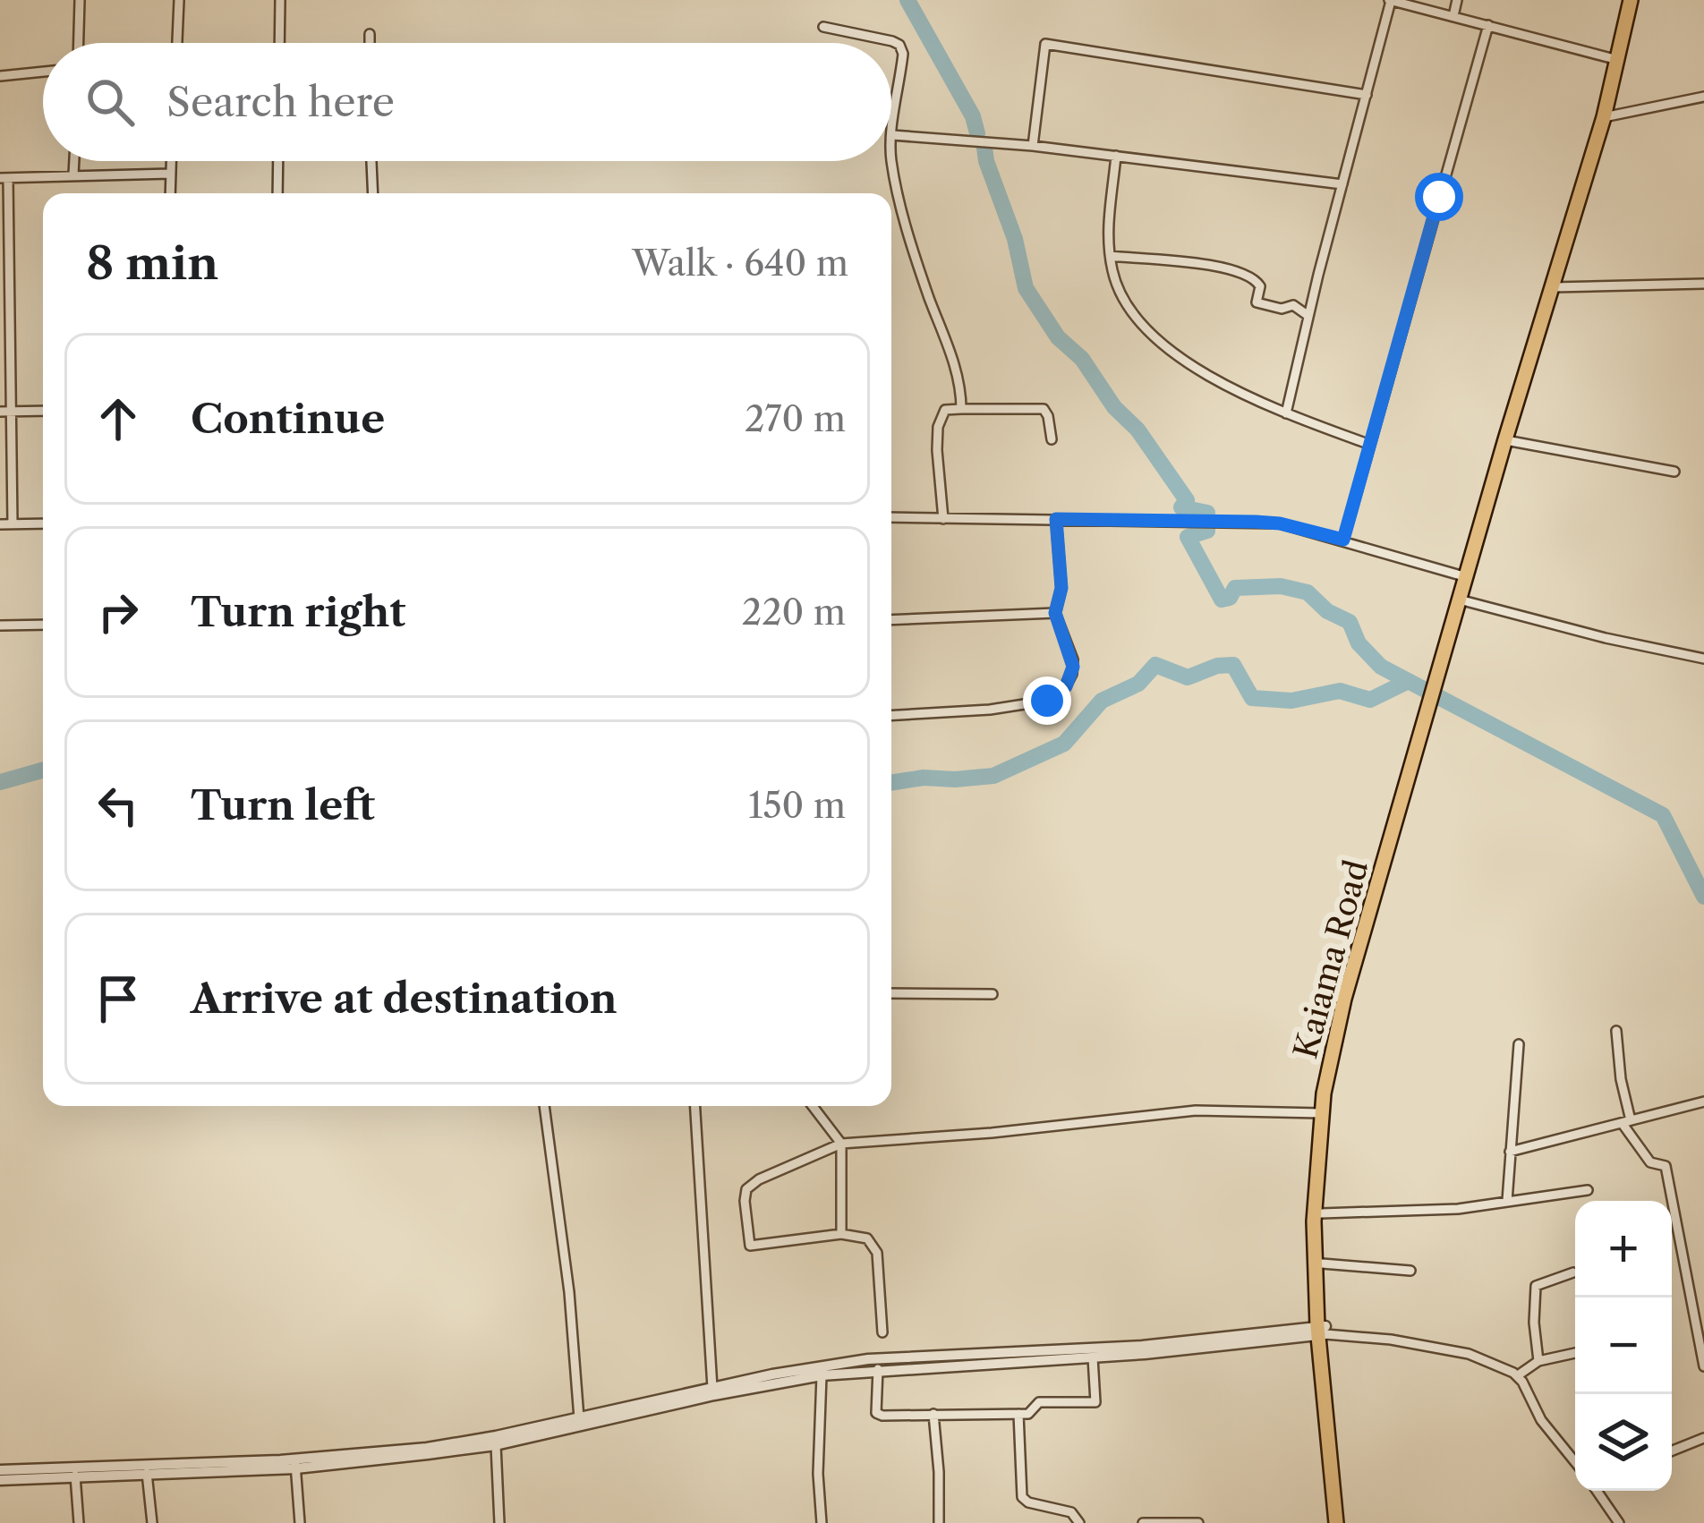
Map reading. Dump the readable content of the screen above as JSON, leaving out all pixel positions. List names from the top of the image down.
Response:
{
  "streets": {
    "highway": ["Kaiama Road"]
  },
  "page": {
    "search": "Search here",
    "heading": ["8 min", "Walk · 640 m"],
    "list": [
      ["Continue", "270 m"],
      ["Turn right", "220 m"],
      ["Turn left", "150 m"],
      "Arrive at destination"
    ],
    "map_buttons": ["+", "−"]
  }
}
